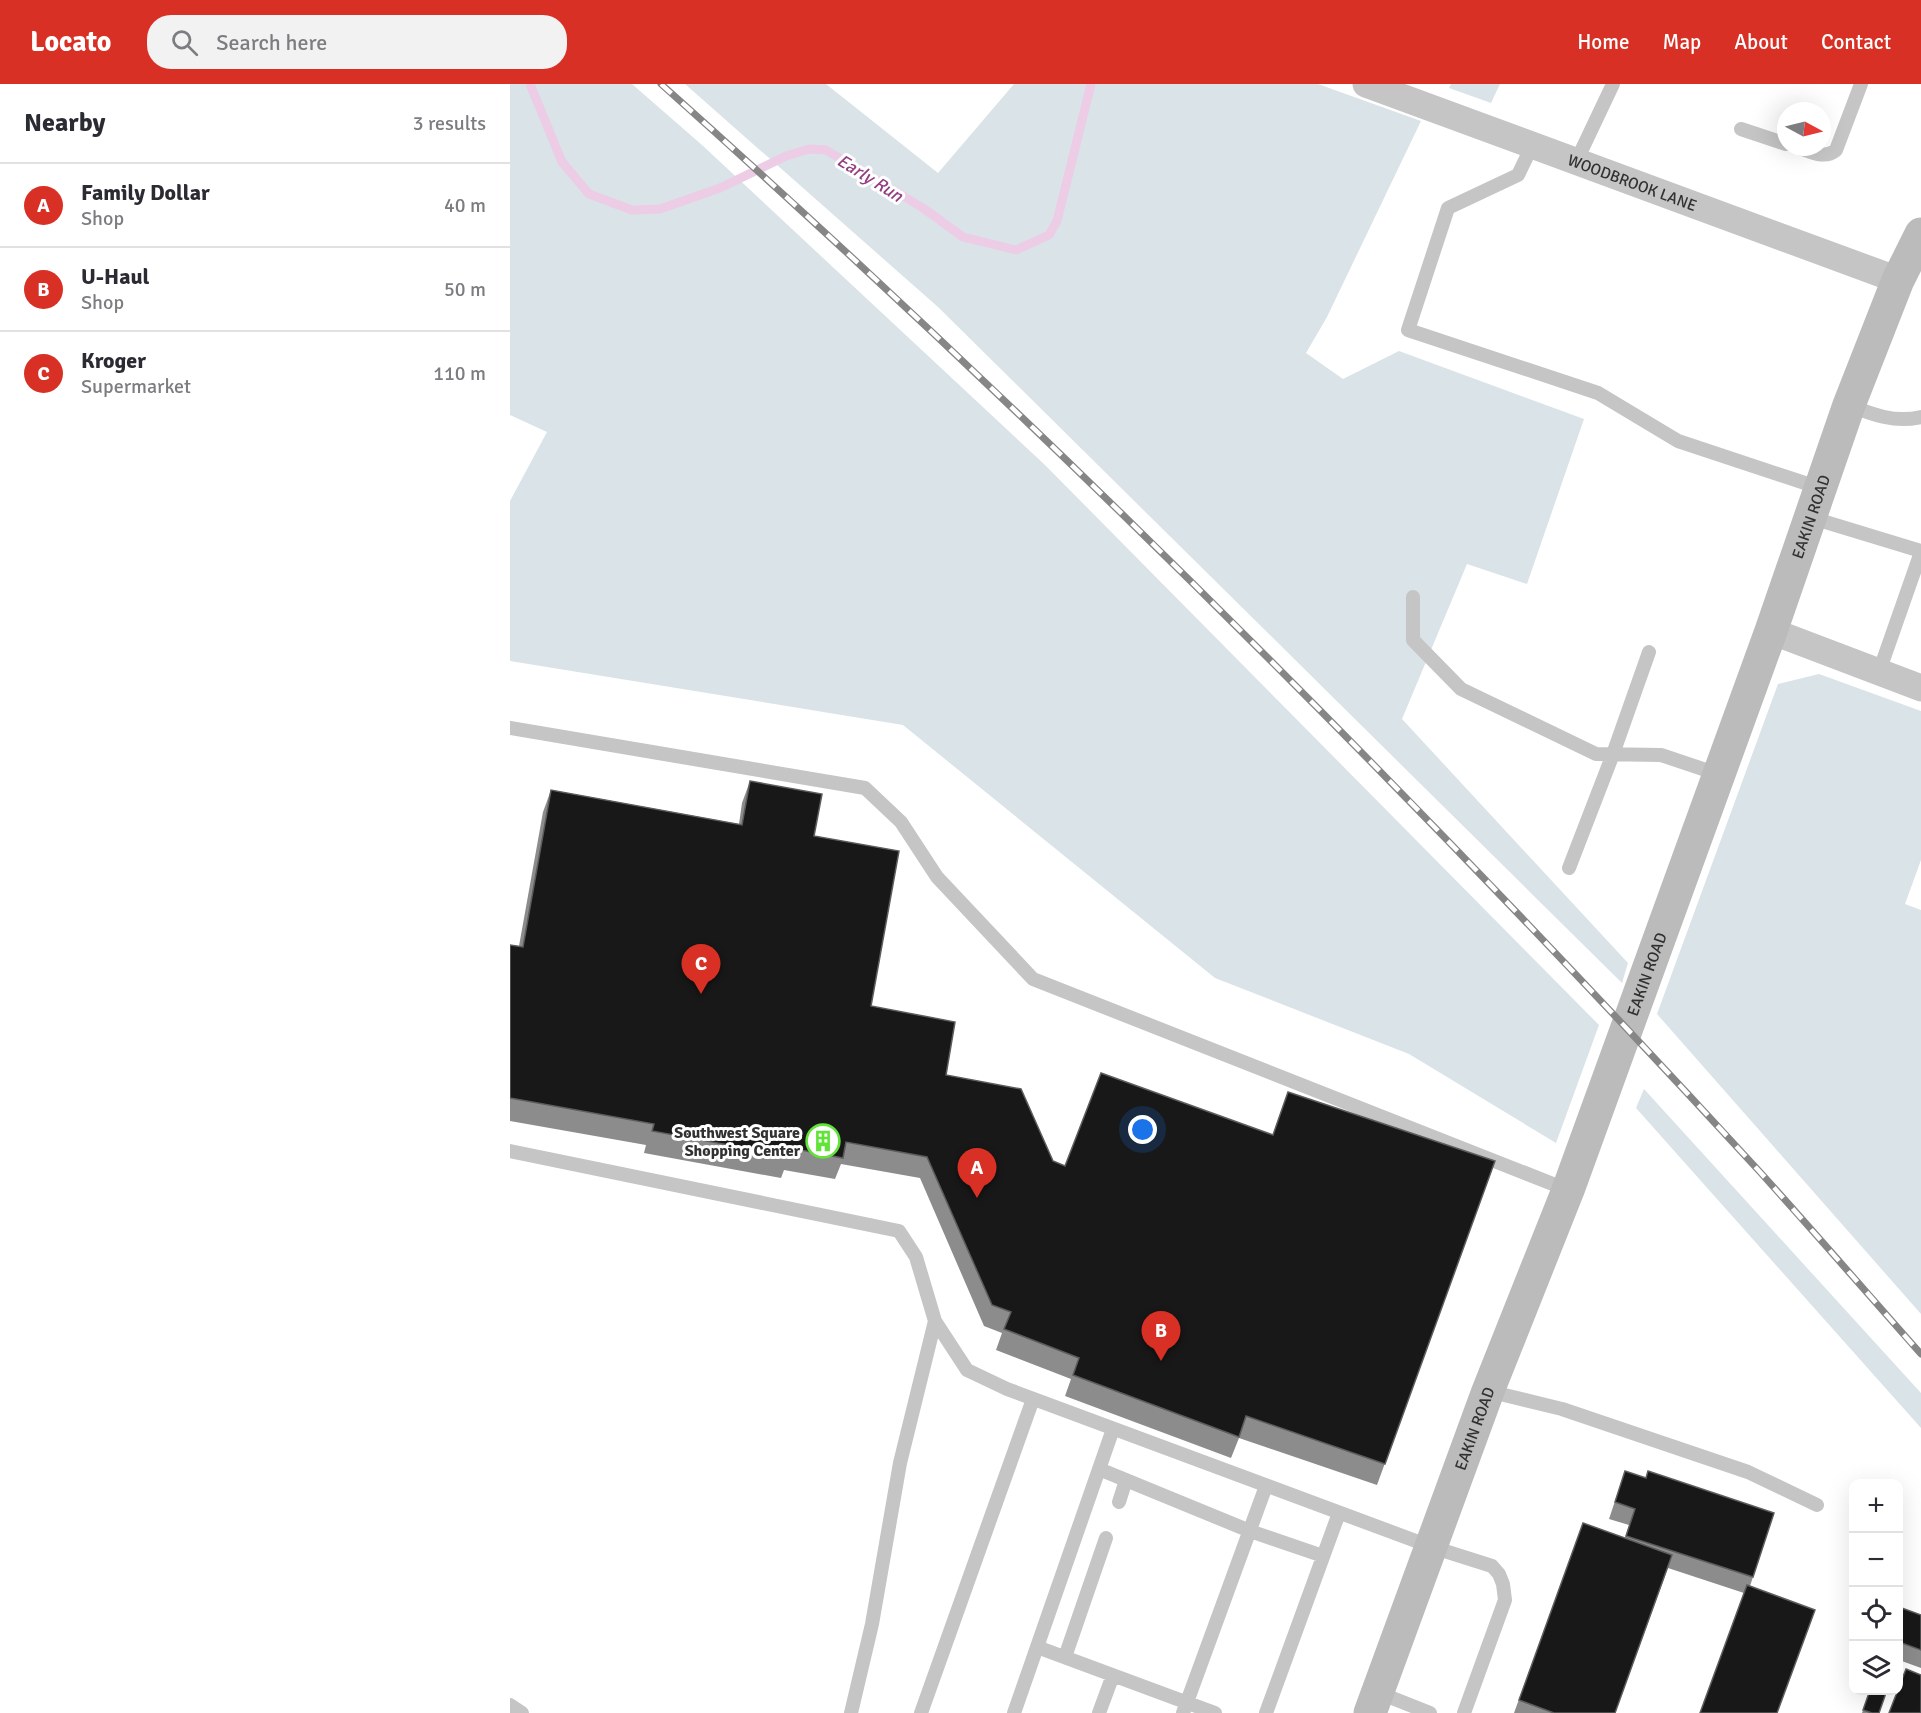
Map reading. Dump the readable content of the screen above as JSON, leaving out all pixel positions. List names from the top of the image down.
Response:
{
  "streets": {
    "street": ["WOODBROOK LANE", "EAKIN ROAD"]
  },
  "crossings": [
    ["WOODBROOK LANE", "EAKIN ROAD"]
  ],
  "water": ["Early Run"],
  "places": {
    "building": ["Southwest Square Shopping Center"]
  },
  "north": "right",
  "page": {
    "header": "Locato",
    "search": "Search here",
    "nav": [
      "Home",
      "Map",
      "About",
      "Contact"
    ],
    "heading": ["Nearby", "3 results"],
    "list": [
      {
        "mark": "A",
        "name": "Family Dollar",
        "note": "Shop",
        "value": "40 m"
      },
      {
        "mark": "B",
        "name": "U-Haul",
        "note": "Shop",
        "value": "50 m"
      },
      {
        "mark": "C",
        "name": "Kroger",
        "note": "Supermarket",
        "value": "110 m"
      }
    ],
    "pins": ["C", "A", "B"],
    "map_buttons": ["+", "−"]
  }
}
